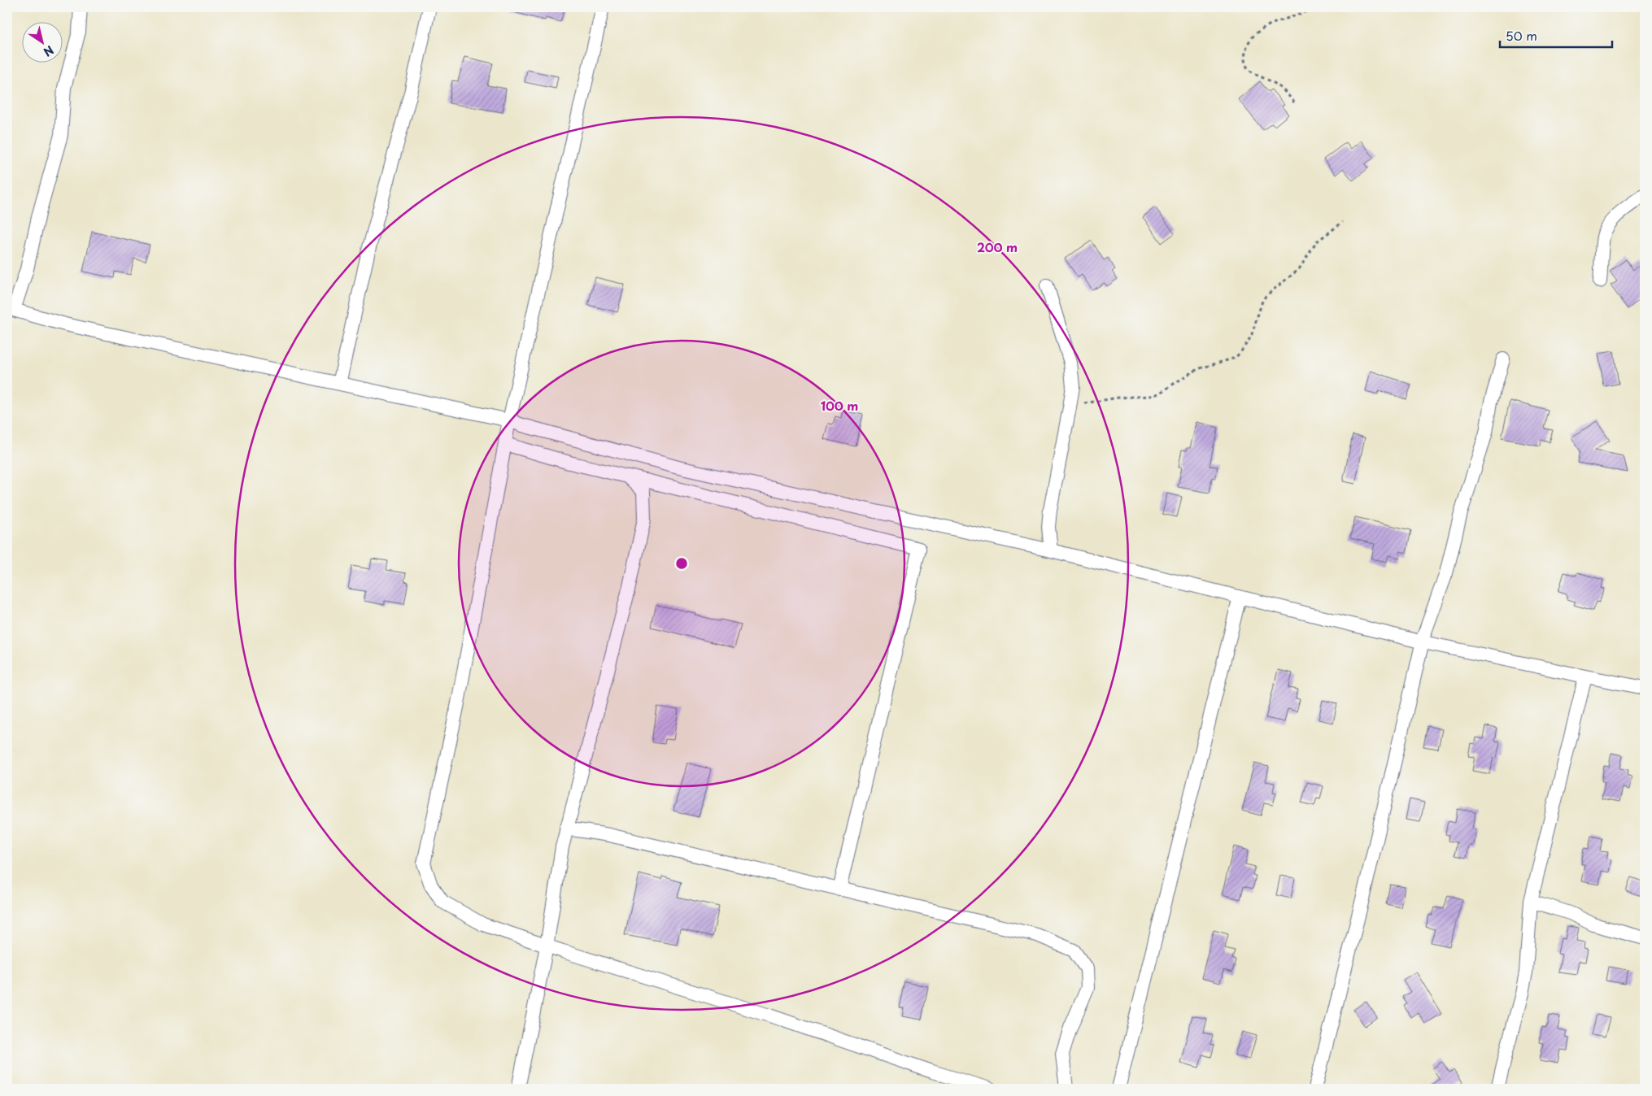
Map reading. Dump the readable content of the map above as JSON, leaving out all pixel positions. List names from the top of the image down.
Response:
{
  "scale_bar": "50 m",
  "north": "bottom right",
  "rings": ["200 m", "100 m"]
}
